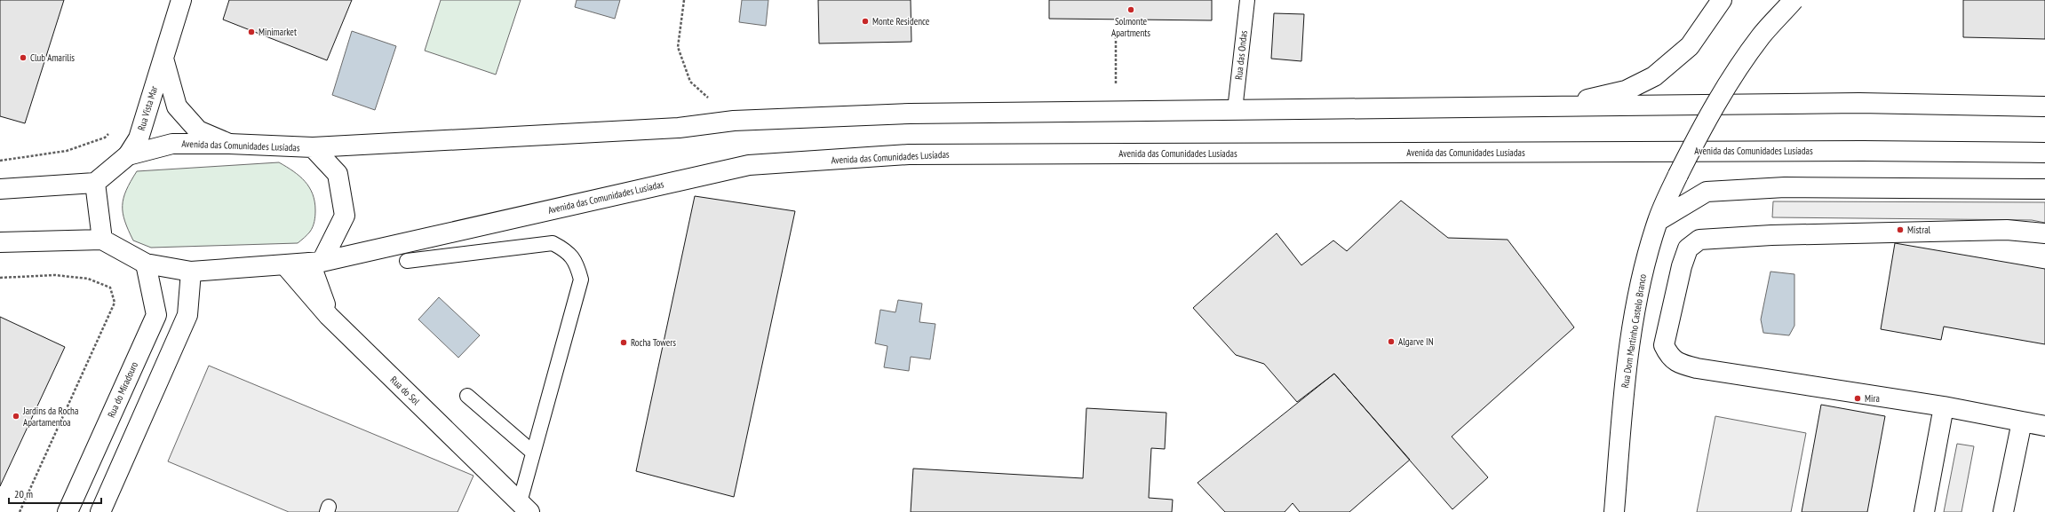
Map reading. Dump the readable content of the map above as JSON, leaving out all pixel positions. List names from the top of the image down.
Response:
{
  "streets": {
    "main road": [
      "Rua Vista Mar",
      "Avenida das Comunidades Lusíadas",
      "Rua Dom Martinho Castelo Branco",
      "Rua do Miradouro",
      "Rua do Sol"
    ],
    "lane": ["Rua das Ondas"]
  },
  "crossings": [
    ["Rua das Ondas", "Avenida das Comunidades Lusíadas"],
    ["Rua Vista Mar", "Avenida das Comunidades Lusíadas"],
    ["Avenida das Comunidades Lusíadas", "Rua do Miradouro"],
    ["Avenida das Comunidades Lusíadas", "Rua do Sol"]
  ],
  "places": [
    "Solmonte Apartments",
    "Monte Residence",
    "Minimarket",
    "Club Amarilis",
    "Mistral",
    "Algarve IN",
    "Rocha Towers",
    "Mira",
    "Jardins da Rocha Apartamentoa"
  ],
  "scale_bar": "20 m"
}
